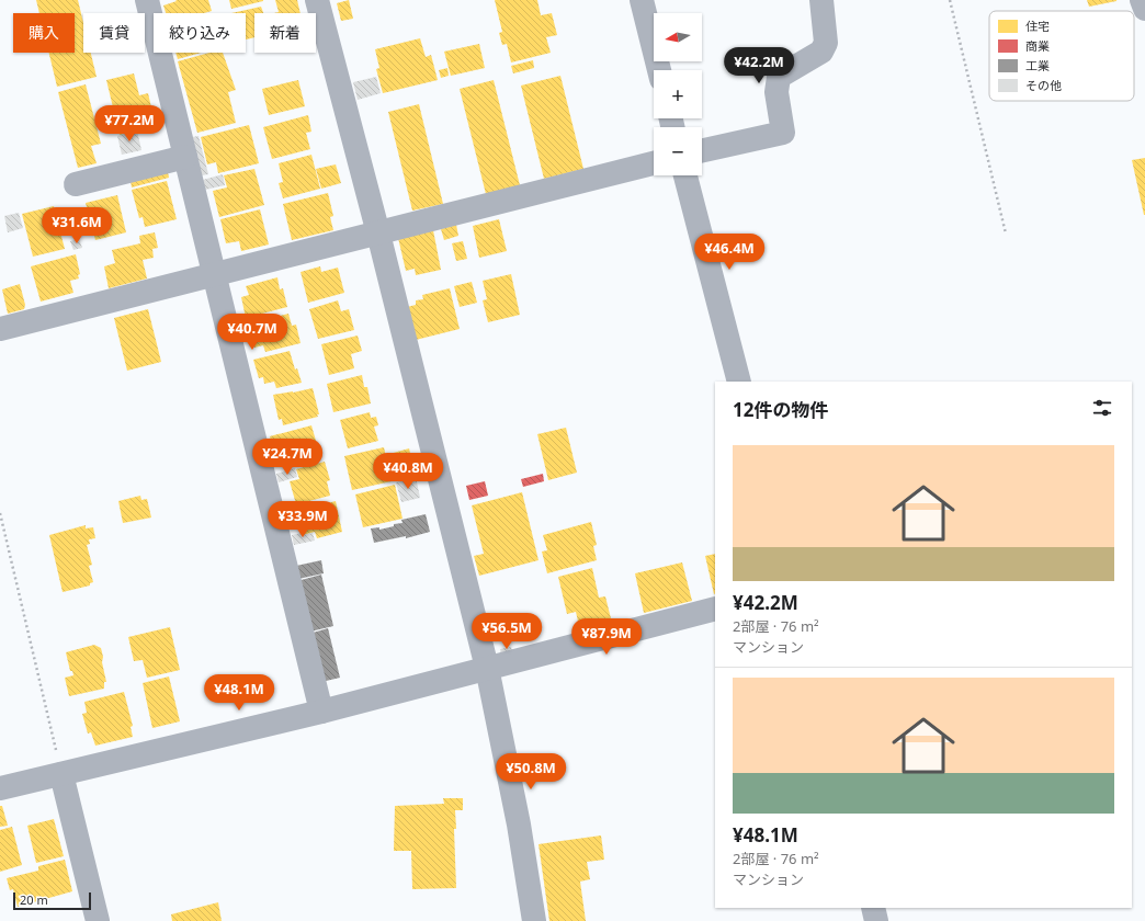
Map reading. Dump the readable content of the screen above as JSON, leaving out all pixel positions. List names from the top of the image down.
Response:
{
  "legend": [
    "住宅",
    "商業",
    "工業",
    "その他"
  ],
  "scale_bar": "20 m",
  "north": "left",
  "page": {
    "map_buttons": ["+", "−"],
    "chip": [
      "購入",
      "賃貸",
      "絞り込み",
      "新着"
    ],
    "price": [
      "¥42.2M",
      "¥77.2M",
      "¥31.6M",
      "¥46.4M",
      "¥40.7M",
      "¥24.7M",
      "¥40.8M",
      "¥33.9M",
      "¥56.5M",
      "¥87.9M",
      "¥48.1M",
      "¥50.8M"
    ],
    "heading": "12件の物件",
    "list": [
      {
        "name": "¥42.2M",
        "note": "2部屋 · 76 m² · マンション"
      },
      {
        "name": "¥48.1M",
        "note": "2部屋 · 76 m² · マンション"
      }
    ],
    "scale": "20 m"
  }
}
